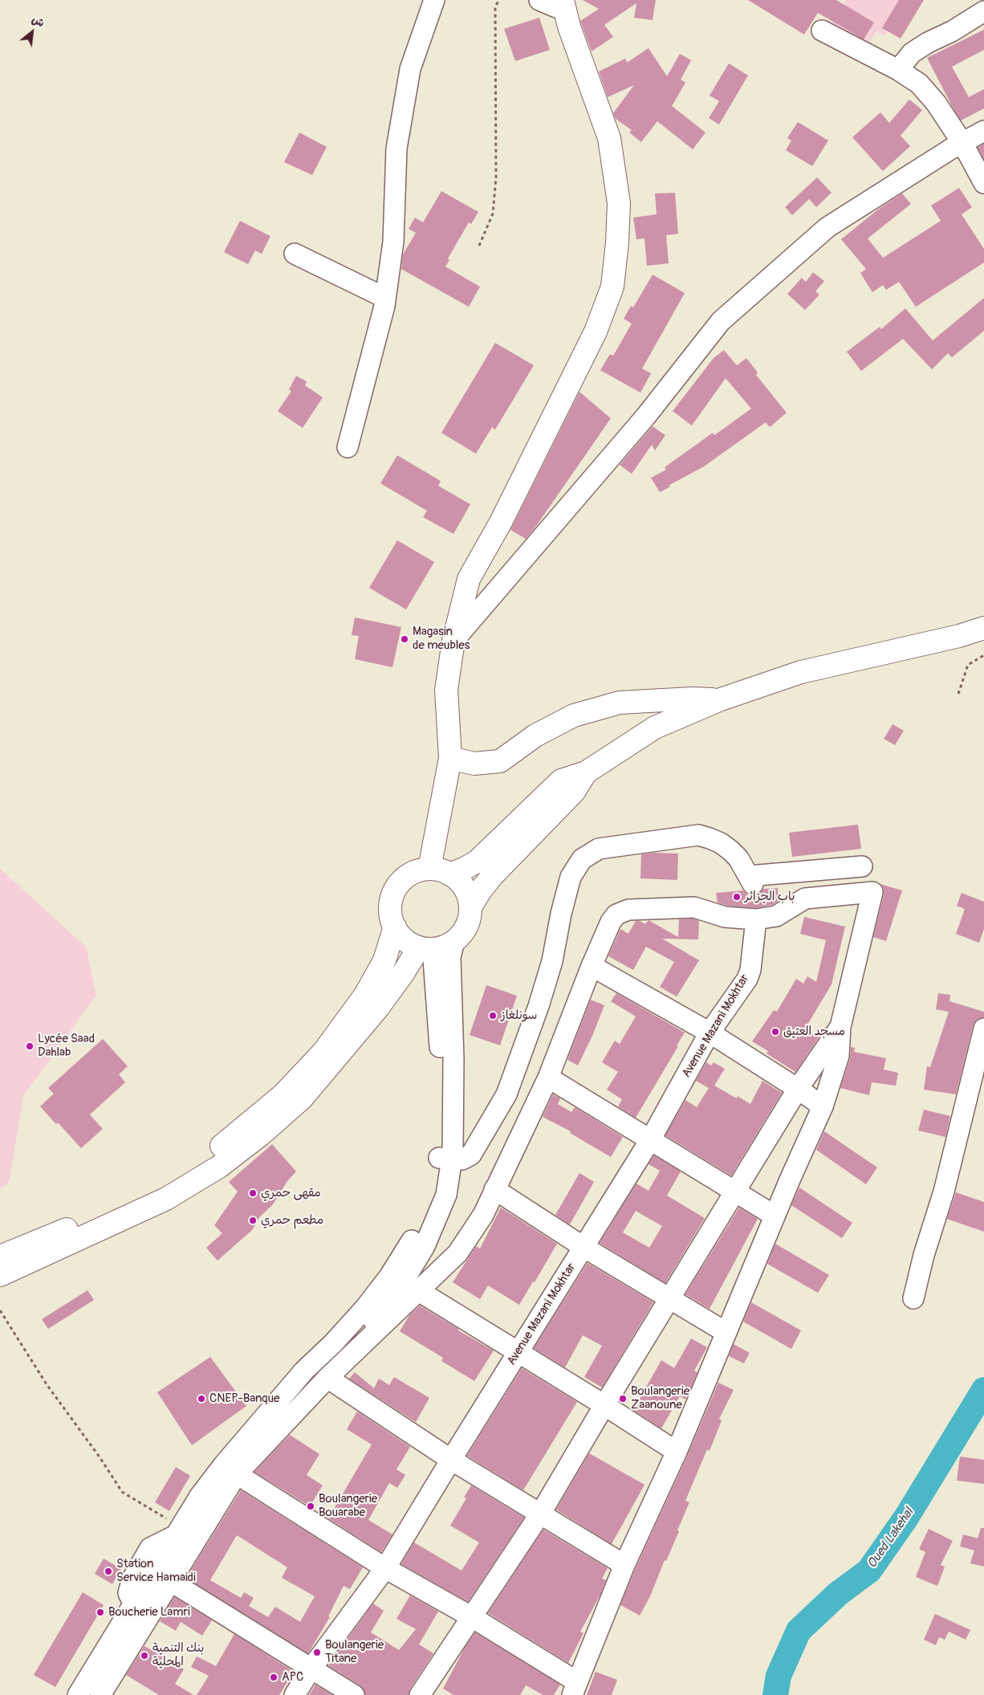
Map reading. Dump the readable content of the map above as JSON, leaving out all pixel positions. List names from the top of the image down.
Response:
{
  "streets": {
    "street": ["Avenue Mazani Mokhtar"]
  },
  "water": ["Oued Lakehal"],
  "places": [
    "Magasin de meubles",
    "باب الجزائر",
    "سونلغاز",
    "مسجد العتيق",
    "Lycée Saad Dahlab",
    "مقهى حمري",
    "مطعم حمري",
    "CNEP-Banque",
    "Boulangerie Zaanoune",
    "Boulangerie Bouarabe",
    "Station Service Hamaidi",
    "Boucherie Lamri",
    "Boulangerie Titane",
    "بنك التنمية المحلية",
    "APC"
  ],
  "north": "top right"
}
